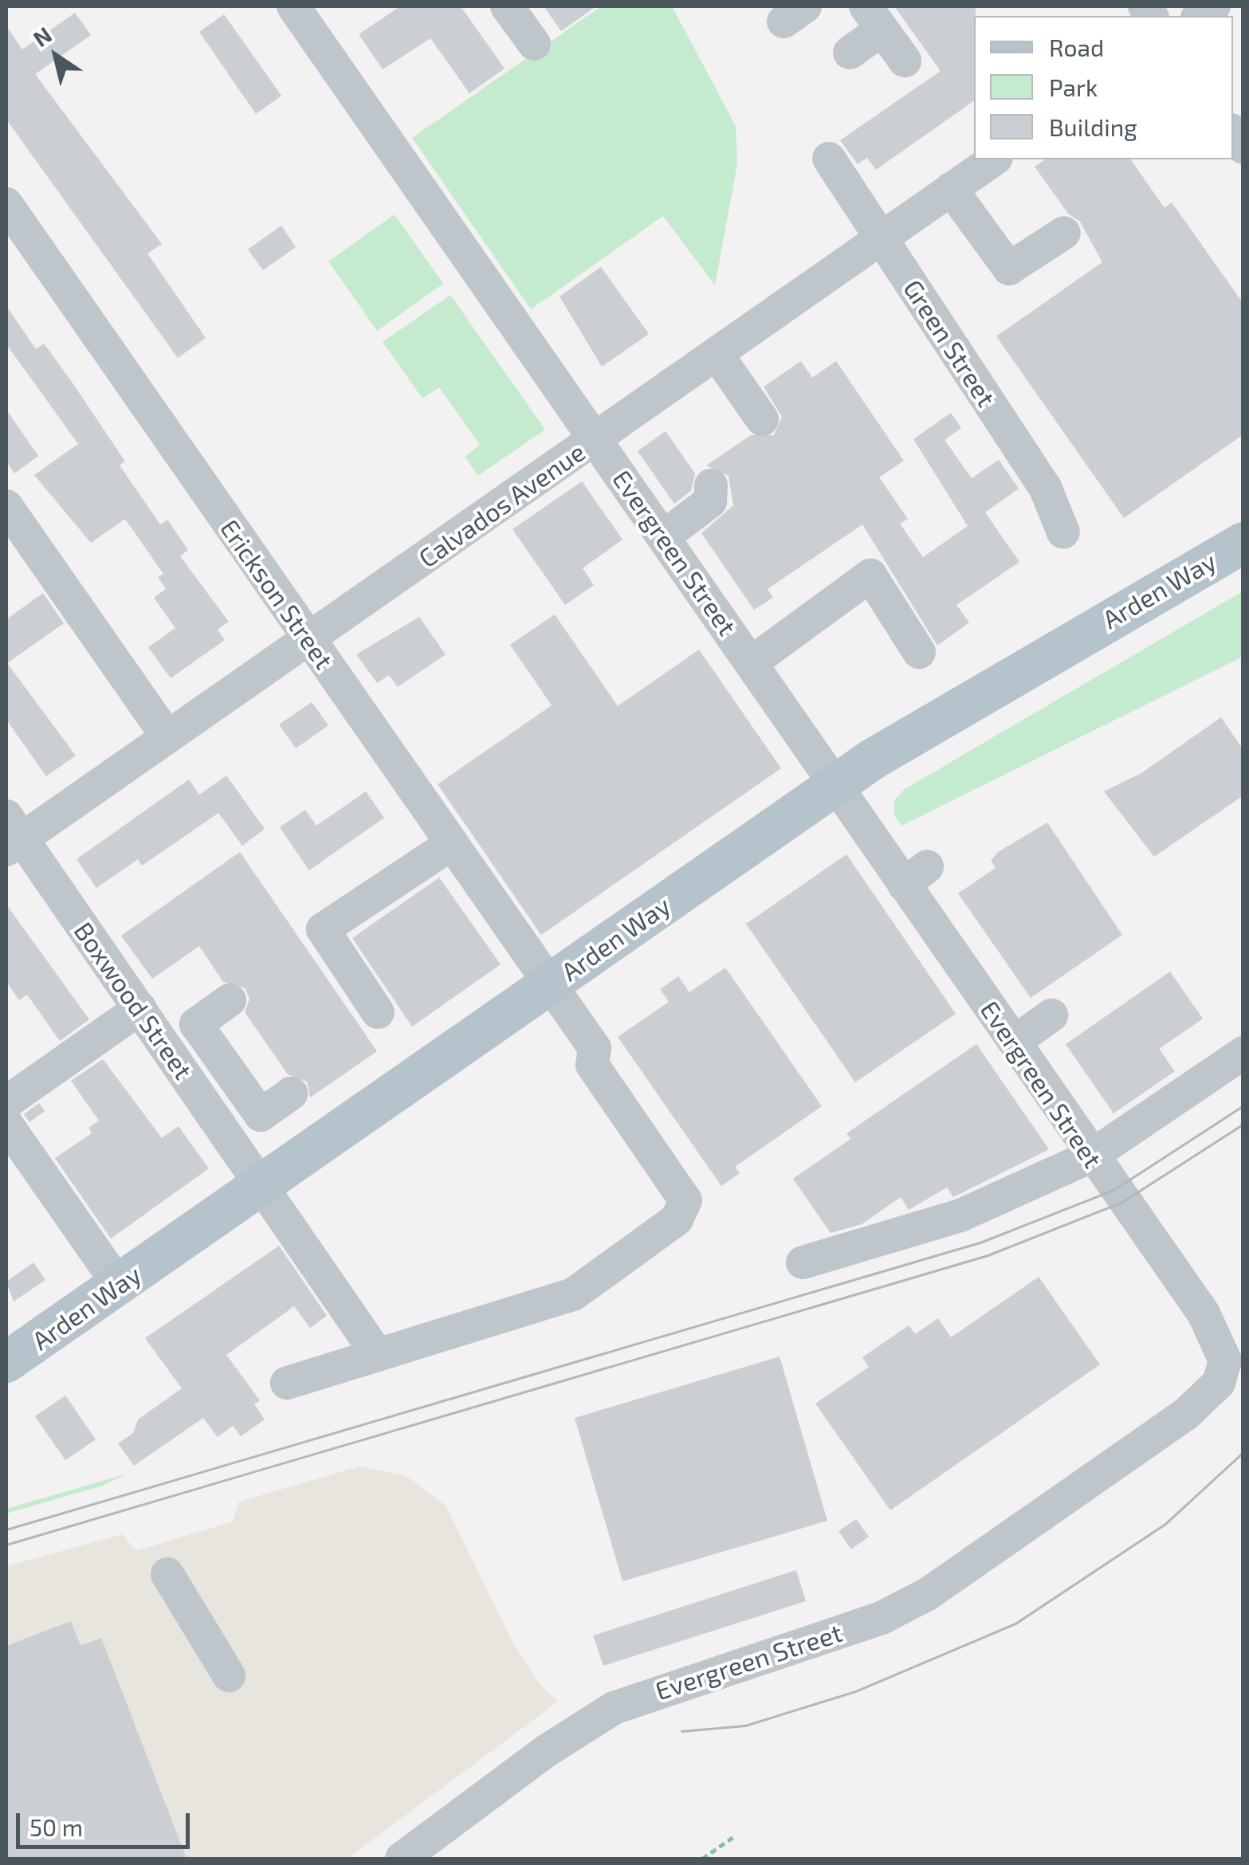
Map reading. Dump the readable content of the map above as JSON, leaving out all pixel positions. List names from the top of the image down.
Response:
{
  "streets": {
    "main road": ["Arden Way"],
    "street": [
      "Green Street",
      "Calvados Avenue",
      "Evergreen Street",
      "Erickson Street",
      "Boxwood Street"
    ]
  },
  "crossings": [
    ["Green Street", "Calvados Avenue"],
    ["Calvados Avenue", "Evergreen Street"],
    ["Calvados Avenue", "Erickson Street"],
    ["Calvados Avenue", "Boxwood Street"],
    ["Evergreen Street", "Arden Way"],
    ["Arden Way", "Erickson Street"],
    ["Arden Way", "Boxwood Street"],
    ["Erickson Street", "Boxwood Street"]
  ],
  "legend": ["Road", "Park", "Building"],
  "scale_bar": "50 m",
  "north": "top left"
}
